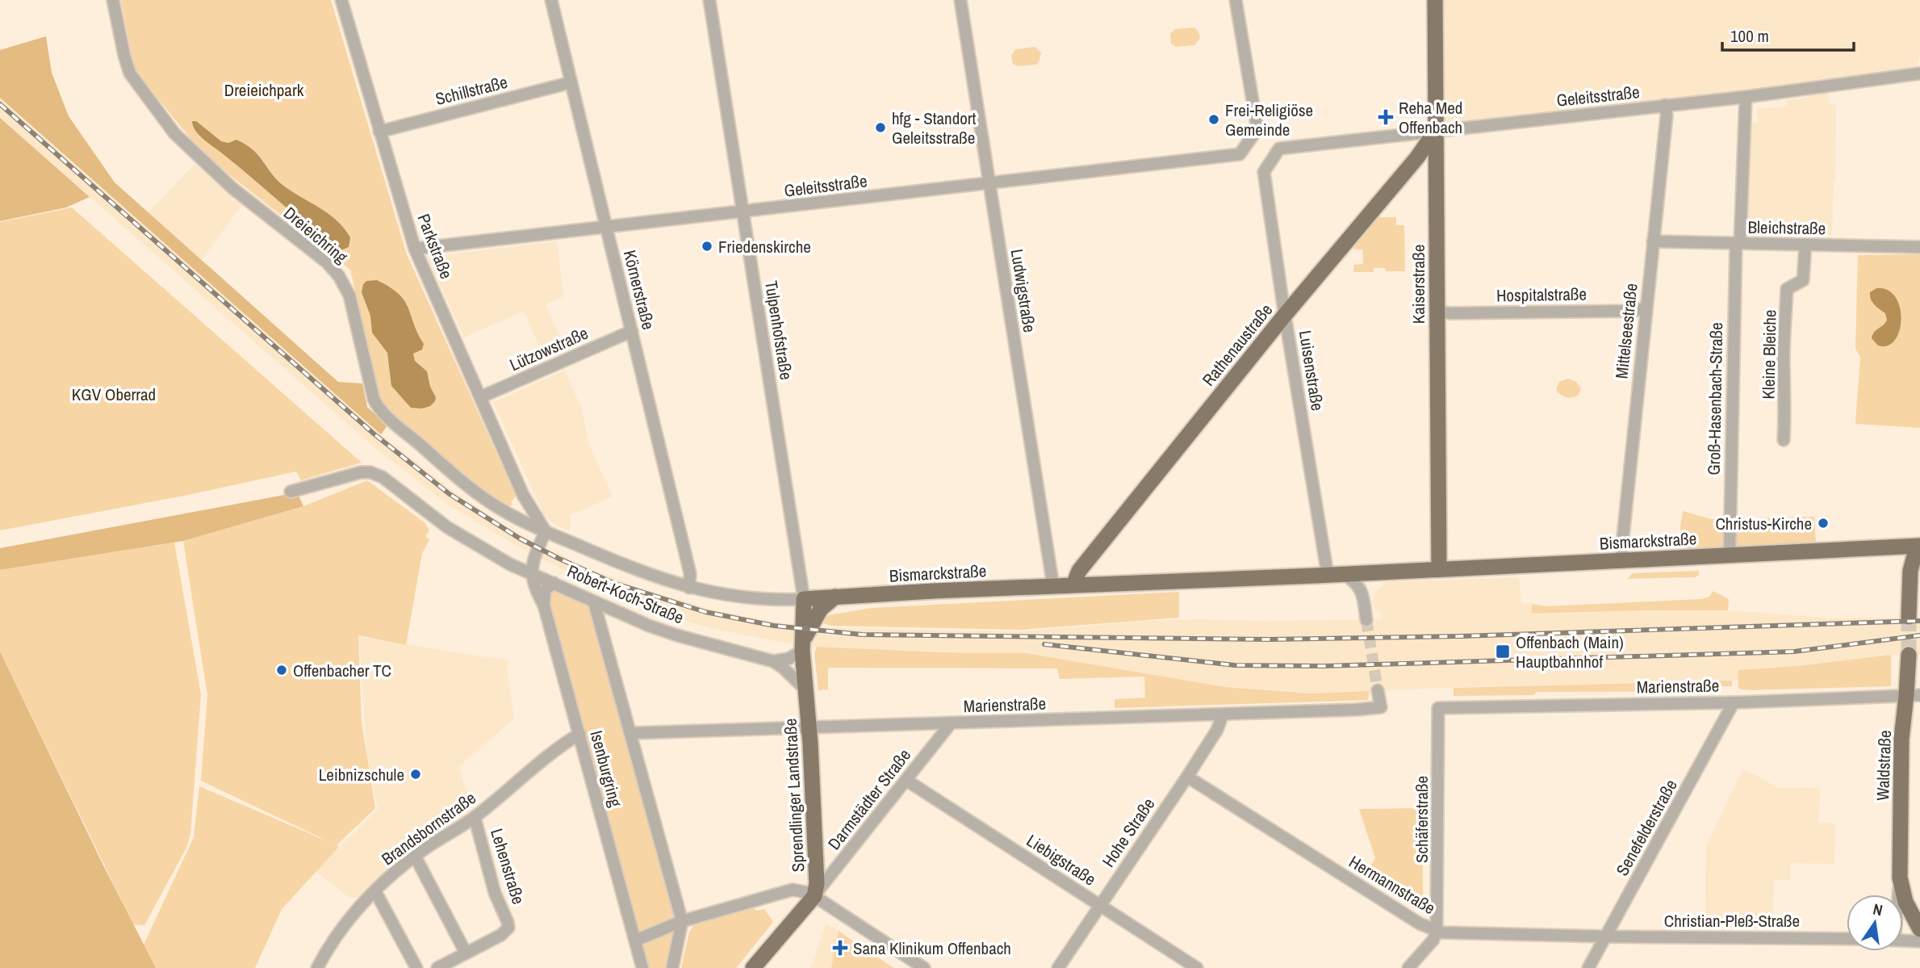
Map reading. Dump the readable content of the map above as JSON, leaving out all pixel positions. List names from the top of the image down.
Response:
{
  "streets": {
    "main road": [
      "Kaiserstraße",
      "Rathenaustraße",
      "Bismarckstraße",
      "Waldstraße",
      "Sprendlinger Landstraße"
    ],
    "street": [
      "Schillstraße",
      "Geleitsstraße",
      "Bleichstraße",
      "Dreieichring",
      "Parkstraße",
      "Körnerstraße",
      "Ludwigstraße",
      "Hospitalstraße",
      "Tulpenhofstraße",
      "Mittelseestraße",
      "Lützowstraße",
      "Kleine Bleiche",
      "Luisenstraße",
      "Groß-Hasenbach-Straße",
      "Robert-Koch-Straße",
      "Marienstraße",
      "Isenburgring",
      "Darmstädter Straße",
      "Schäferstraße",
      "Senefelderstraße",
      "Brandsbornstraße",
      "Hohe Straße",
      "Liebigstraße",
      "Lehenstraße",
      "Hermannstraße",
      "Christian-Pleß-Straße"
    ]
  },
  "crossings": [
    ["Schillstraße", "Parkstraße"],
    ["Schillstraße", "Körnerstraße"],
    ["Geleitsstraße", "Parkstraße"],
    ["Geleitsstraße", "Kaiserstraße"],
    ["Geleitsstraße", "Körnerstraße"],
    ["Geleitsstraße", "Ludwigstraße"],
    ["Geleitsstraße", "Tulpenhofstraße"],
    ["Geleitsstraße", "Mittelseestraße"],
    ["Geleitsstraße", "Rathenaustraße"],
    ["Geleitsstraße", "Luisenstraße"],
    ["Geleitsstraße", "Groß-Hasenbach-Straße"],
    ["Bleichstraße", "Mittelseestraße"],
    ["Bleichstraße", "Kleine Bleiche"],
    ["Bleichstraße", "Groß-Hasenbach-Straße"],
    ["Dreieichring", "Parkstraße"],
    ["Dreieichring", "Bismarckstraße"],
    ["Parkstraße", "Lützowstraße"],
    ["Parkstraße", "Bismarckstraße"],
    ["Kaiserstraße", "Hospitalstraße"],
    ["Kaiserstraße", "Rathenaustraße"],
    ["Kaiserstraße", "Bismarckstraße"],
    ["Körnerstraße", "Lützowstraße"],
    ["Körnerstraße", "Bismarckstraße"],
    ["Ludwigstraße", "Bismarckstraße"],
    ["Hospitalstraße", "Mittelseestraße"],
    ["Tulpenhofstraße", "Bismarckstraße"],
    ["Tulpenhofstraße", "Sprendlinger Landstraße"],
    ["Mittelseestraße", "Bismarckstraße"],
    ["Rathenaustraße", "Luisenstraße"],
    ["Rathenaustraße", "Bismarckstraße"],
    ["Luisenstraße", "Bismarckstraße"],
    ["Groß-Hasenbach-Straße", "Bismarckstraße"],
    ["Bismarckstraße", "Sprendlinger Landstraße"],
    ["Robert-Koch-Straße", "Isenburgring"],
    ["Robert-Koch-Straße", "Sprendlinger Landstraße"],
    ["Marienstraße", "Waldstraße"],
    ["Marienstraße", "Isenburgring"],
    ["Marienstraße", "Sprendlinger Landstraße"],
    ["Marienstraße", "Darmstädter Straße"],
    ["Marienstraße", "Schäferstraße"],
    ["Marienstraße", "Senefelderstraße"],
    ["Marienstraße", "Hohe Straße"],
    ["Isenburgring", "Brandsbornstraße"],
    ["Sprendlinger Landstraße", "Darmstädter Straße"],
    ["Darmstädter Straße", "Liebigstraße"],
    ["Schäferstraße", "Hermannstraße"],
    ["Senefelderstraße", "Hermannstraße"],
    ["Senefelderstraße", "Christian-Pleß-Straße"],
    ["Brandsbornstraße", "Lehenstraße"],
    ["Hohe Straße", "Liebigstraße"],
    ["Hohe Straße", "Hermannstraße"],
    ["Hermannstraße", "Christian-Pleß-Straße"]
  ],
  "parks": ["Dreieichpark", "KGV Oberrad"],
  "places": {
    "health": ["Reha Med Offenbach", "Sana Klinikum Offenbach"],
    "other": [
      "Frei-Religiöse Gemeinde",
      "hfg - Standort Geleitsstraße",
      "Friedenskirche",
      "Christus-Kirche",
      "Offenbacher TC",
      "Leibnizschule"
    ],
    "transit": ["Offenbach (Main) Hauptbahnhof"]
  },
  "scale_bar": "100 m",
  "north": "top"
}
